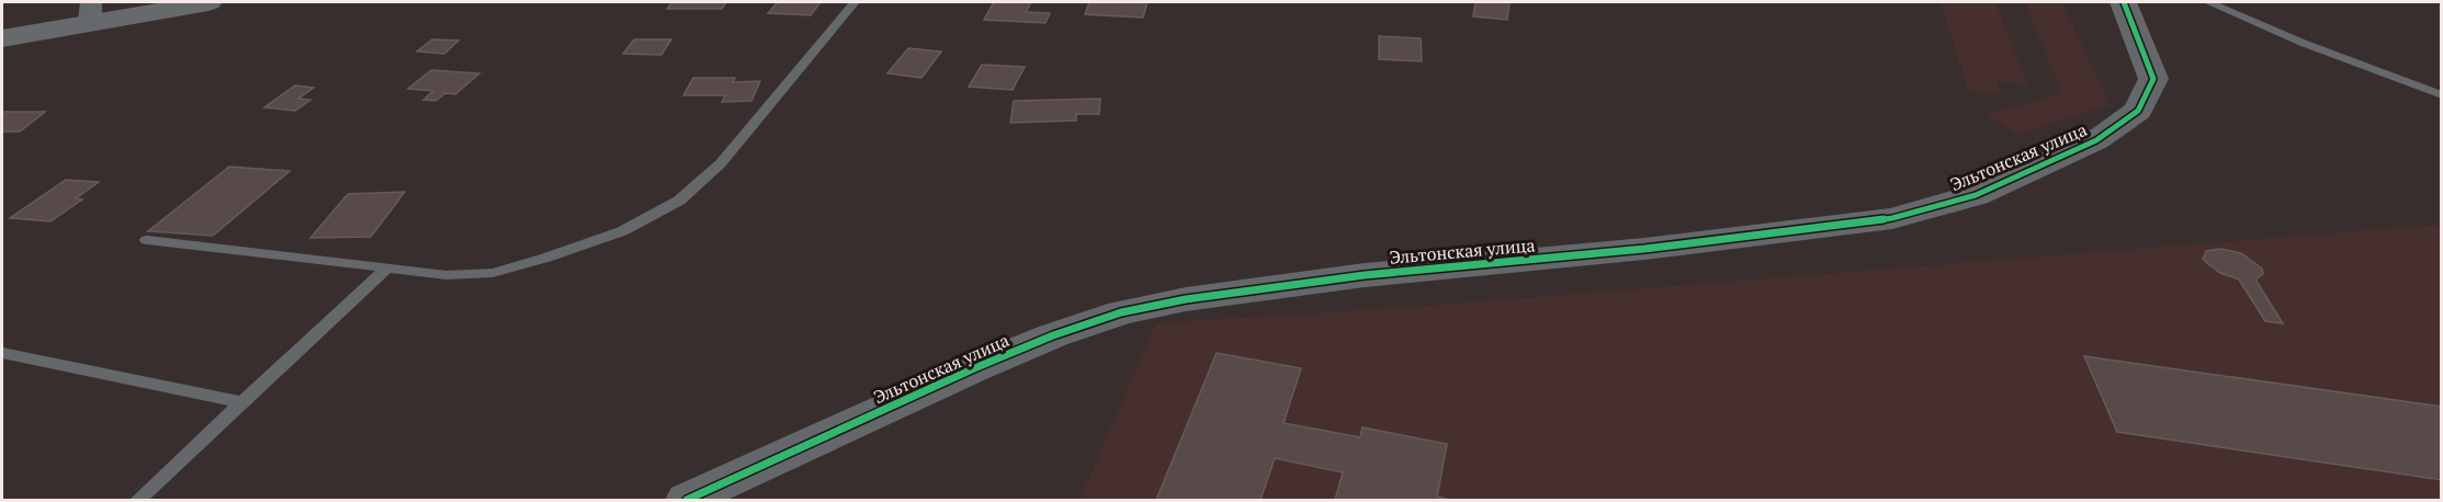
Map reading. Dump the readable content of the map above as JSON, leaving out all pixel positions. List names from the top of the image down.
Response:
{
  "streets": {
    "street": ["Эльтонская улица"]
  }
}
